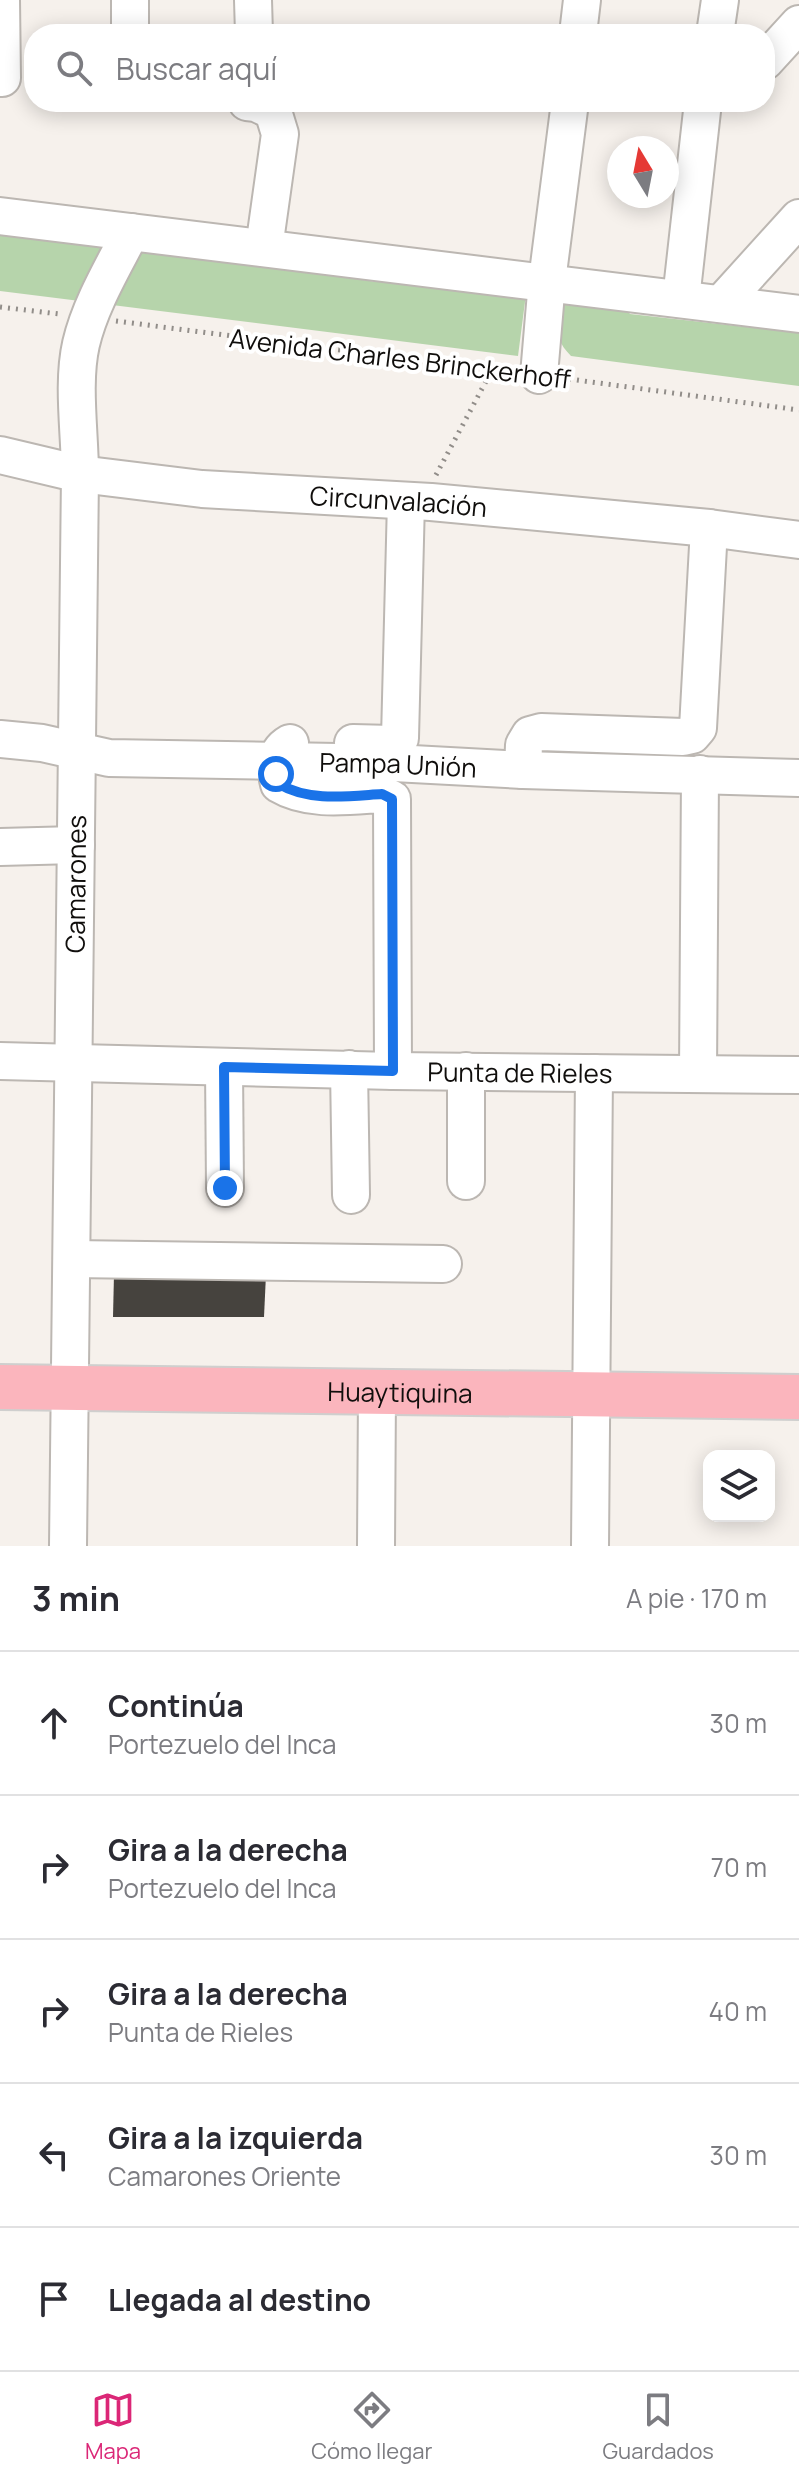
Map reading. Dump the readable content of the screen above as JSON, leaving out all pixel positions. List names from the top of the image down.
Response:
{
  "streets": {
    "main road": ["Huaytiquina"],
    "street": [
      "Circunvalación",
      "Pampa Unión",
      "Camarones",
      "Punta de Rieles"
    ],
    "path": ["Avenida Charles Brinckerhoff"]
  },
  "crossings": [
    ["Avenida Charles Brinckerhoff", "Camarones"],
    ["Circunvalación", "Camarones"],
    ["Pampa Unión", "Camarones"],
    ["Camarones", "Punta de Rieles"],
    ["Camarones", "Huaytiquina"]
  ],
  "north": "top",
  "page": {
    "search": "Buscar aquí",
    "heading": ["3 min", "A pie · 170 m"],
    "list": [
      ["Continúa", "Portezuelo del Inca", "30 m"],
      ["Gira a la derecha", "Portezuelo del Inca", "70 m"],
      ["Gira a la derecha", "Punta de Rieles", "40 m"],
      ["Gira a la izquierda", "Camarones Oriente", "30 m"],
      "Llegada al destino"
    ],
    "nav": ["Mapa", "Cómo llegar", "Guardados"]
  }
}
